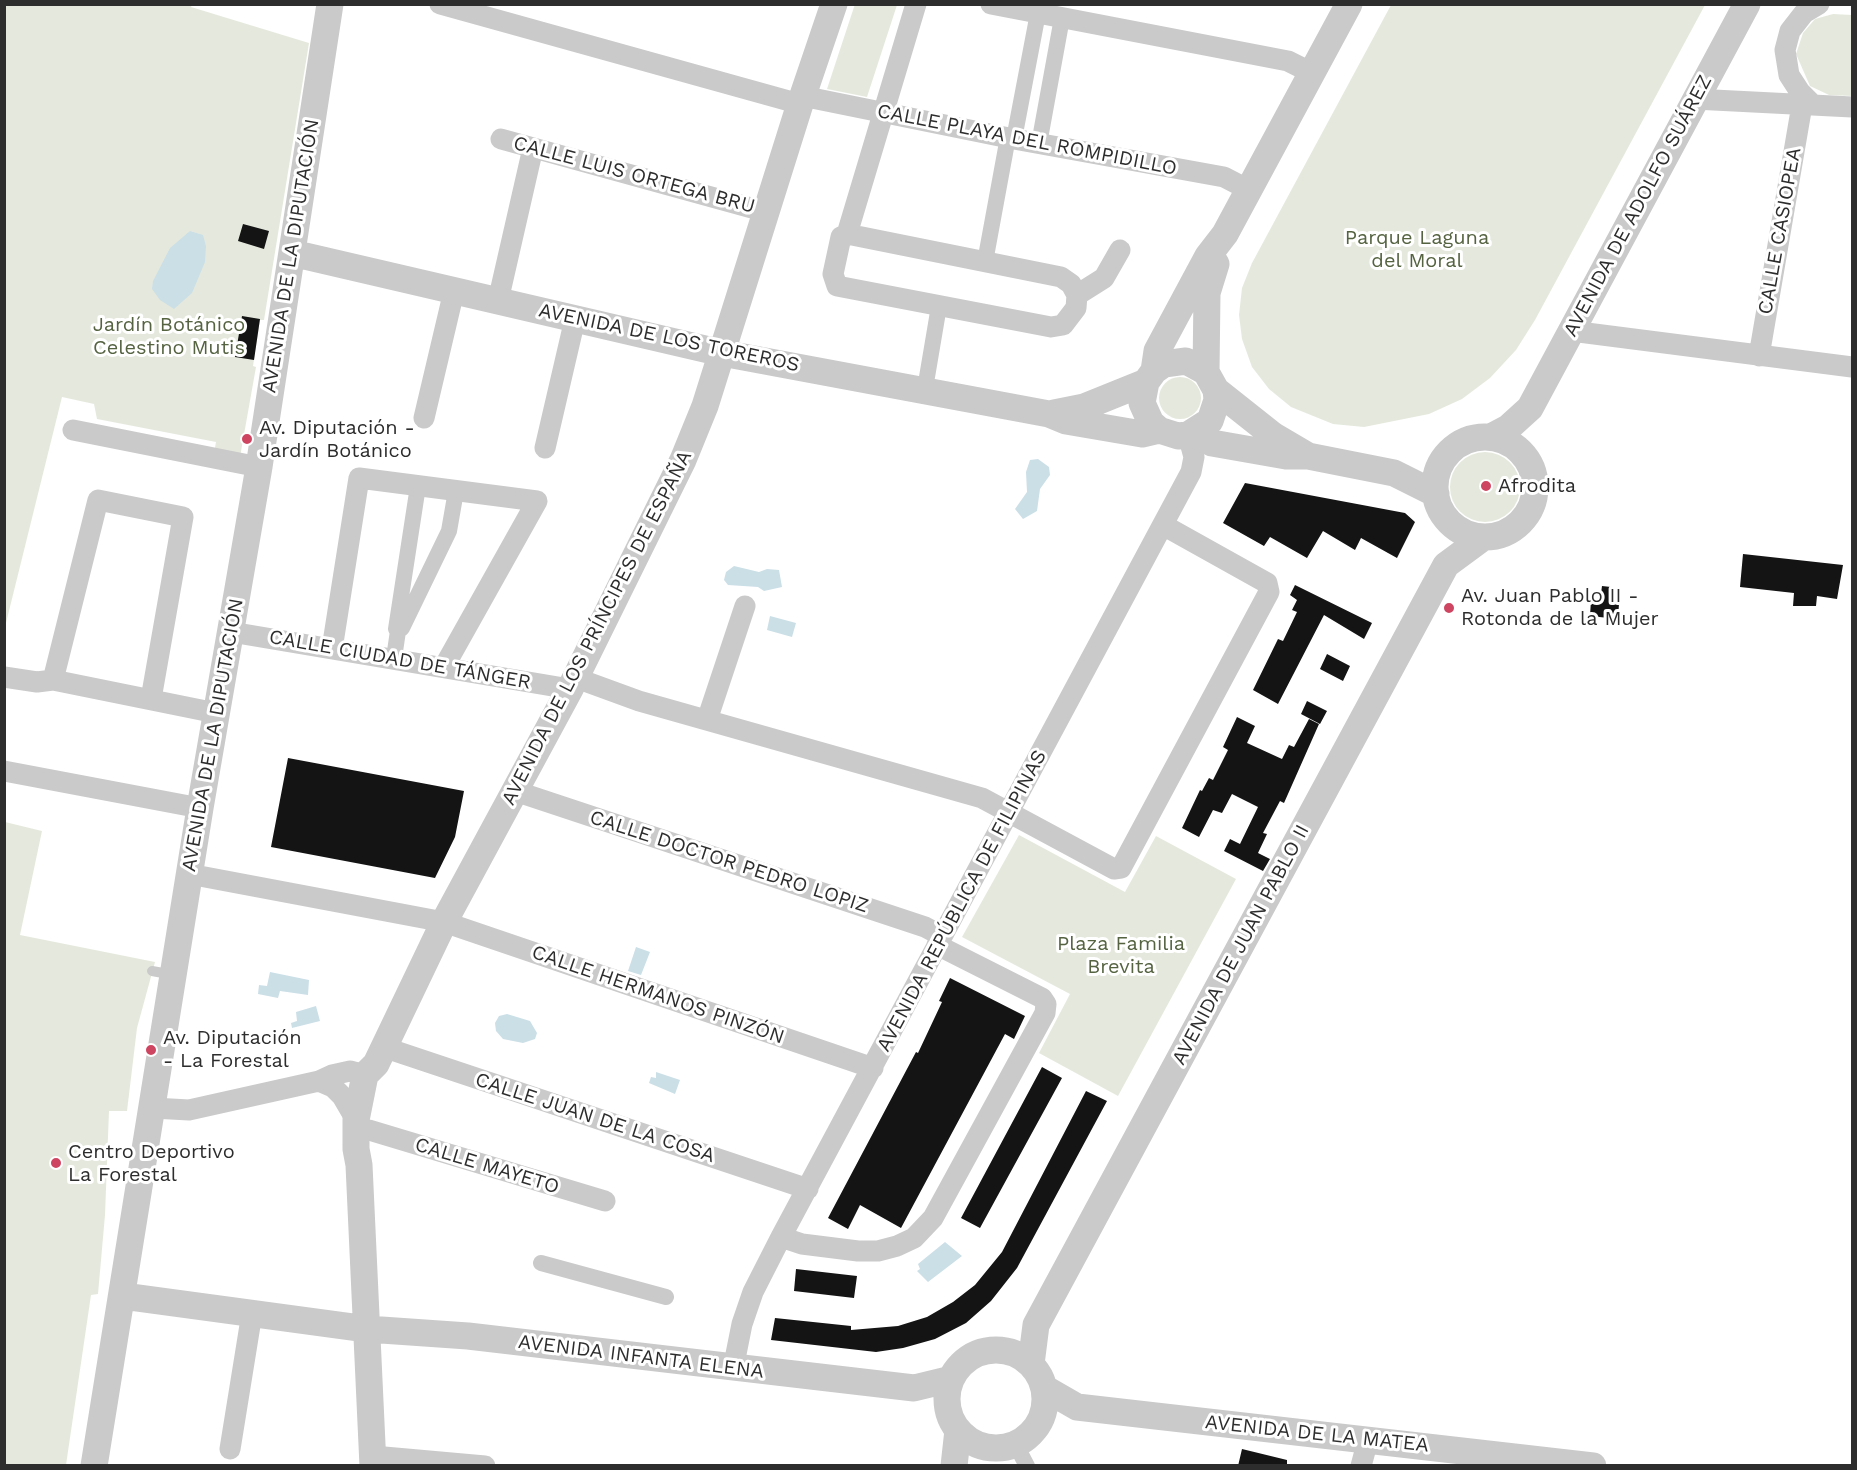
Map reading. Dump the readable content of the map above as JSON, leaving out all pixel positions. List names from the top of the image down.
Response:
{
  "streets": {
    "street": [
      "CALLE PLAYA DEL ROMPIDILLO",
      "CALLE LUIS ORTEGA BRU",
      "AVENIDA DE ADOLFO SUÁREZ",
      "CALLE CASIOPEA",
      "AVENIDA DE LA DIPUTACIÓN",
      "AVENIDA DE LOS TOREROS",
      "AVENIDA DE LOS PRÍNCIPES DE ESPAÑA",
      "CALLE CIUDAD DE TÁNGER",
      "CALLE DOCTOR PEDRO LOPIZ",
      "AVENIDA REPÚBLICA DE FILIPINAS",
      "AVENIDA DE JUAN PABLO II",
      "CALLE HERMANOS PINZÓN",
      "CALLE JUAN DE LA COSA",
      "CALLE MAYETO",
      "AVENIDA INFANTA ELENA",
      "AVENIDA DE LA MATEA"
    ]
  },
  "crossings": [
    ["CALLE PLAYA DEL ROMPIDILLO", "AVENIDA DE LOS PRÍNCIPES DE ESPAÑA"],
    ["CALLE LUIS ORTEGA BRU", "AVENIDA DE LOS PRÍNCIPES DE ESPAÑA"],
    ["AVENIDA DE ADOLFO SUÁREZ", "AVENIDA DE JUAN PABLO II"],
    ["AVENIDA DE LA DIPUTACIÓN", "AVENIDA DE LOS TOREROS"],
    ["AVENIDA DE LA DIPUTACIÓN", "CALLE CIUDAD DE TÁNGER"],
    ["AVENIDA DE LA DIPUTACIÓN", "CALLE HERMANOS PINZÓN"],
    ["AVENIDA DE LA DIPUTACIÓN", "CALLE JUAN DE LA COSA"],
    ["AVENIDA DE LA DIPUTACIÓN", "AVENIDA INFANTA ELENA"],
    ["AVENIDA DE LOS TOREROS", "AVENIDA DE LOS PRÍNCIPES DE ESPAÑA"],
    ["AVENIDA DE LOS TOREROS", "AVENIDA REPÚBLICA DE FILIPINAS"],
    ["AVENIDA DE LOS PRÍNCIPES DE ESPAÑA", "CALLE CIUDAD DE TÁNGER"],
    ["AVENIDA DE LOS PRÍNCIPES DE ESPAÑA", "CALLE DOCTOR PEDRO LOPIZ"],
    ["AVENIDA DE LOS PRÍNCIPES DE ESPAÑA", "CALLE HERMANOS PINZÓN"],
    ["AVENIDA DE LOS PRÍNCIPES DE ESPAÑA", "CALLE JUAN DE LA COSA"],
    ["AVENIDA DE LOS PRÍNCIPES DE ESPAÑA", "CALLE MAYETO"],
    ["AVENIDA DE LOS PRÍNCIPES DE ESPAÑA", "AVENIDA INFANTA ELENA"],
    ["CALLE CIUDAD DE TÁNGER", "AVENIDA REPÚBLICA DE FILIPINAS"],
    ["CALLE DOCTOR PEDRO LOPIZ", "AVENIDA REPÚBLICA DE FILIPINAS"],
    ["AVENIDA REPÚBLICA DE FILIPINAS", "CALLE HERMANOS PINZÓN"],
    ["AVENIDA REPÚBLICA DE FILIPINAS", "CALLE JUAN DE LA COSA"],
    ["AVENIDA REPÚBLICA DE FILIPINAS", "AVENIDA INFANTA ELENA"],
    ["AVENIDA DE JUAN PABLO II", "AVENIDA INFANTA ELENA"],
    ["AVENIDA DE JUAN PABLO II", "AVENIDA DE LA MATEA"],
    ["AVENIDA INFANTA ELENA", "AVENIDA DE LA MATEA"]
  ],
  "parks": ["Parque Laguna del Moral", "Jardín Botánico Celestino Mutis", "Plaza Familia Brevita"],
  "places": [
    "Av. Diputación - Jardín Botánico",
    "Afrodita",
    "Av. Juan Pablo II - Rotonda de la Mujer",
    "Av. Diputación - La Forestal",
    "Centro Deportivo La Forestal"
  ]
}
